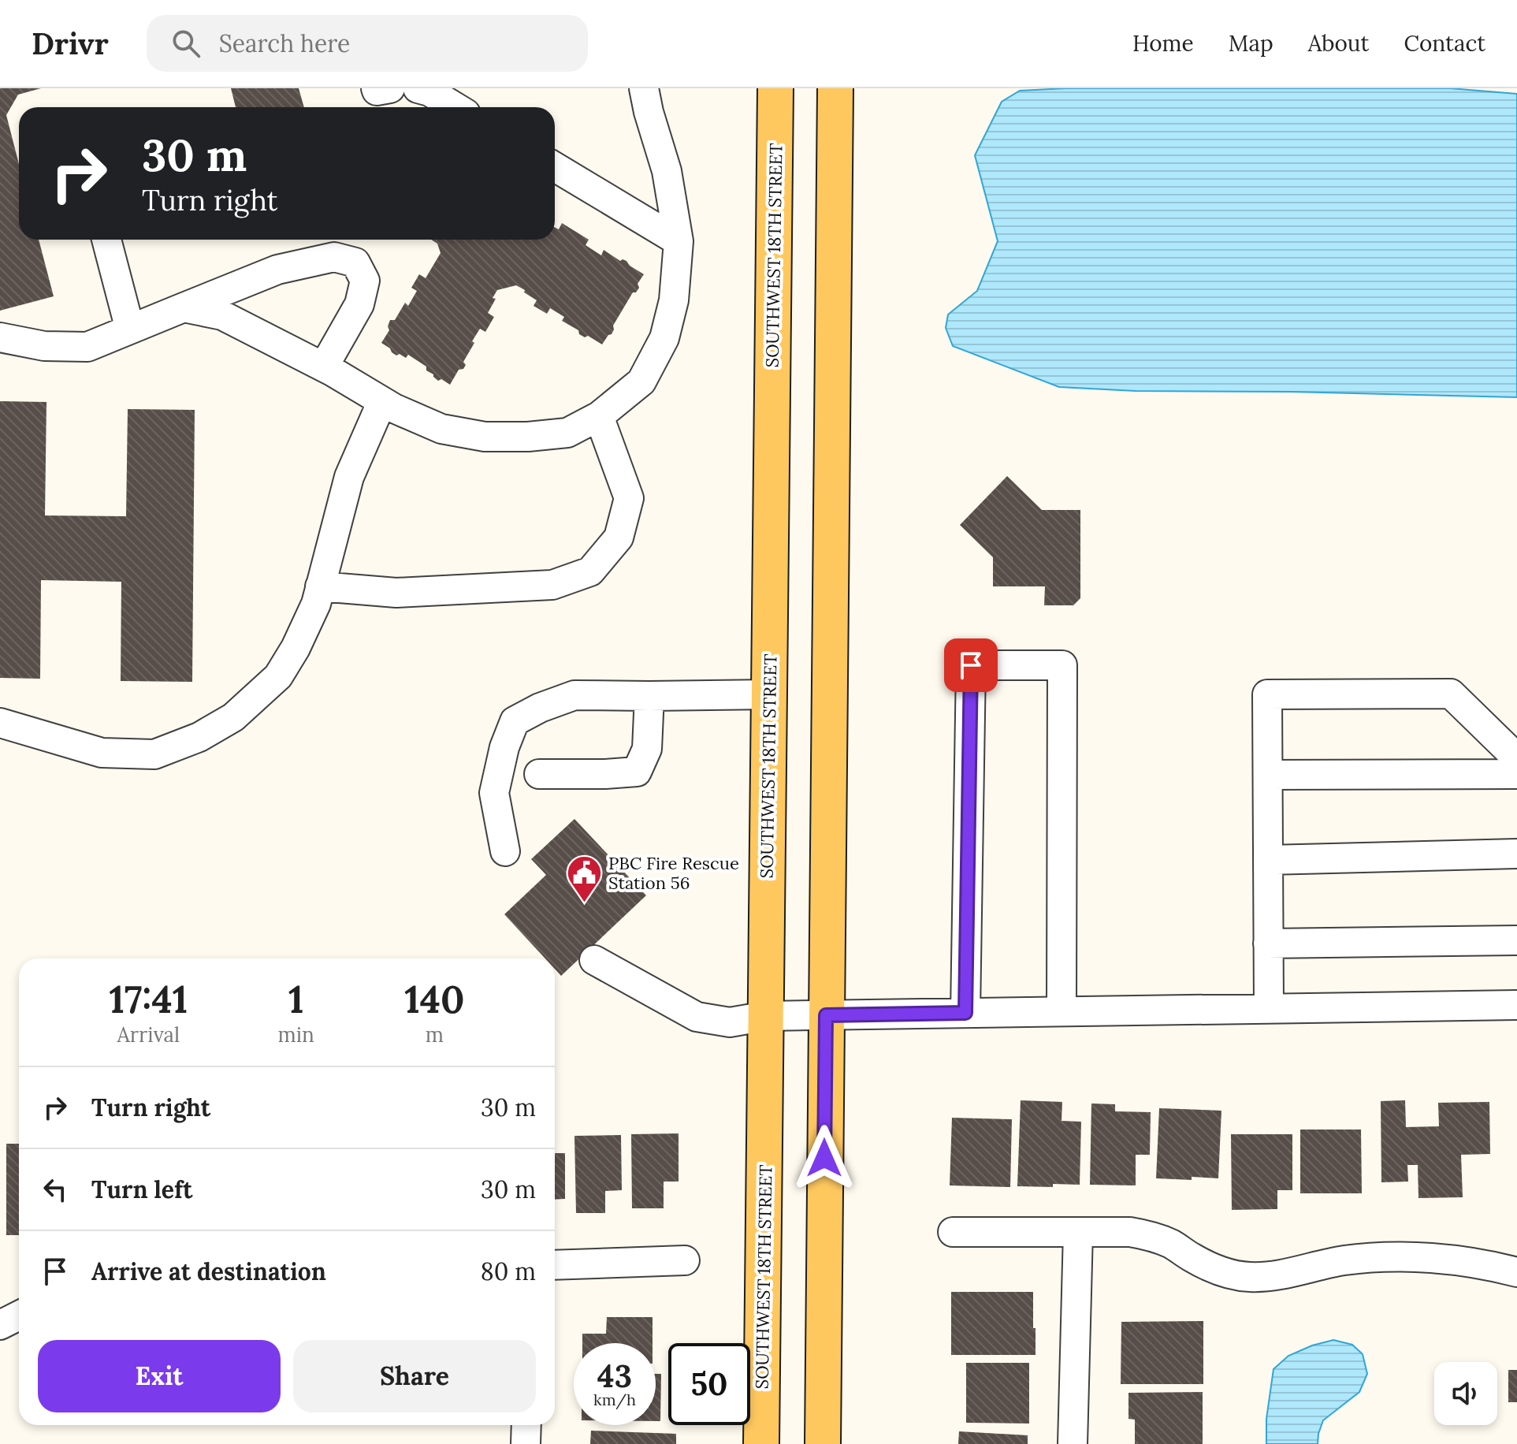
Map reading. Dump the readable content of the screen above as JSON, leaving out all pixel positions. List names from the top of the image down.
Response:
{
  "streets": {
    "main road": ["SOUTHWEST 18TH STREET"]
  },
  "places": {
    "public building": ["PBC Fire Rescue Station 56"]
  },
  "page": {
    "header": "Drivr",
    "search": "Search here",
    "nav": [
      "Home",
      "Map",
      "About",
      "Contact"
    ],
    "turn": ["30 m", "Turn right"],
    "eta": [
      "17:41",
      "Arrival",
      "1",
      "min",
      "140",
      "m"
    ],
    "list": [
      {
        "name": "Turn right",
        "value": "30 m"
      },
      {
        "name": "Turn left",
        "value": "30 m"
      },
      {
        "name": "Arrive at destination",
        "value": "80 m"
      }
    ],
    "buttons": ["Exit", "Share"],
    "speed": "43 km/h",
    "limit": "50"
  }
}
